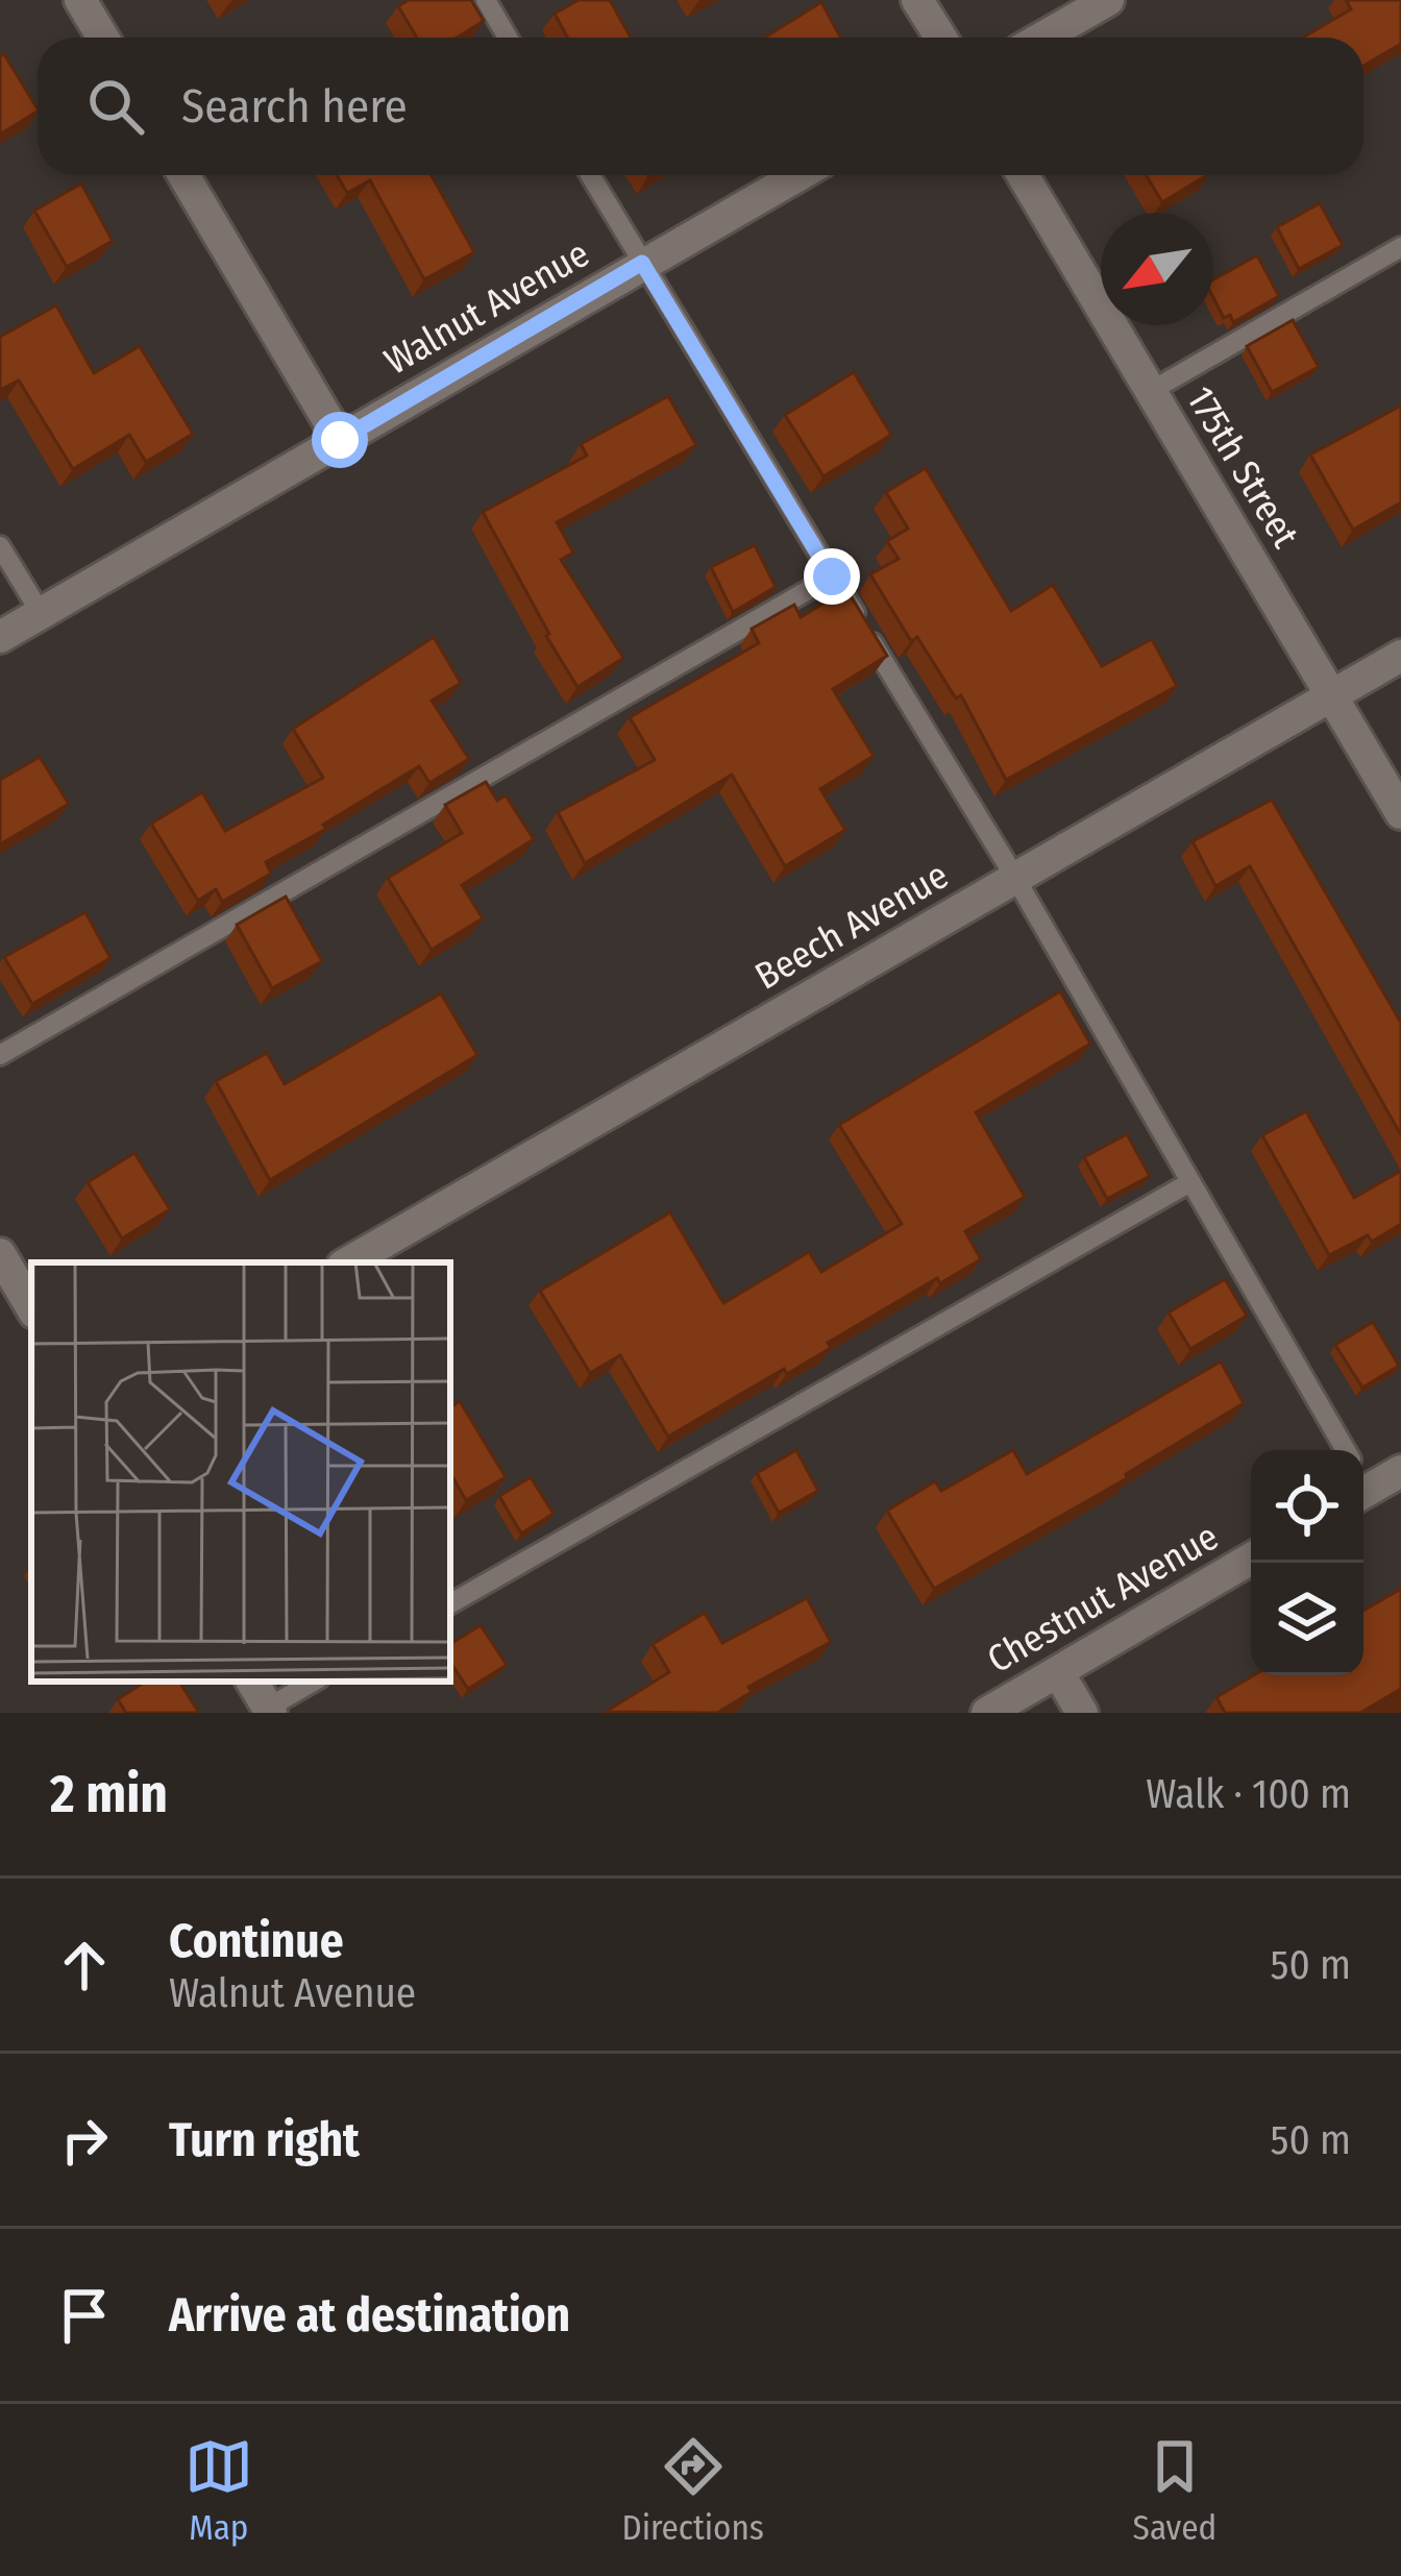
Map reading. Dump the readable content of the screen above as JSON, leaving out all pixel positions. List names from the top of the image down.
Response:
{
  "streets": {
    "street": [
      "Walnut Avenue",
      "175th Street",
      "Beech Avenue",
      "Chestnut Avenue"
    ]
  },
  "crossings": [
    ["175th Street", "Beech Avenue"]
  ],
  "north": "bottom left",
  "page": {
    "search": "Search here",
    "heading": ["2 min", "Walk · 100 m"],
    "list": [
      ["Continue", "Walnut Avenue", "50 m"],
      ["Turn right", "50 m"],
      "Arrive at destination"
    ],
    "nav": ["Map", "Directions", "Saved"]
  }
}
